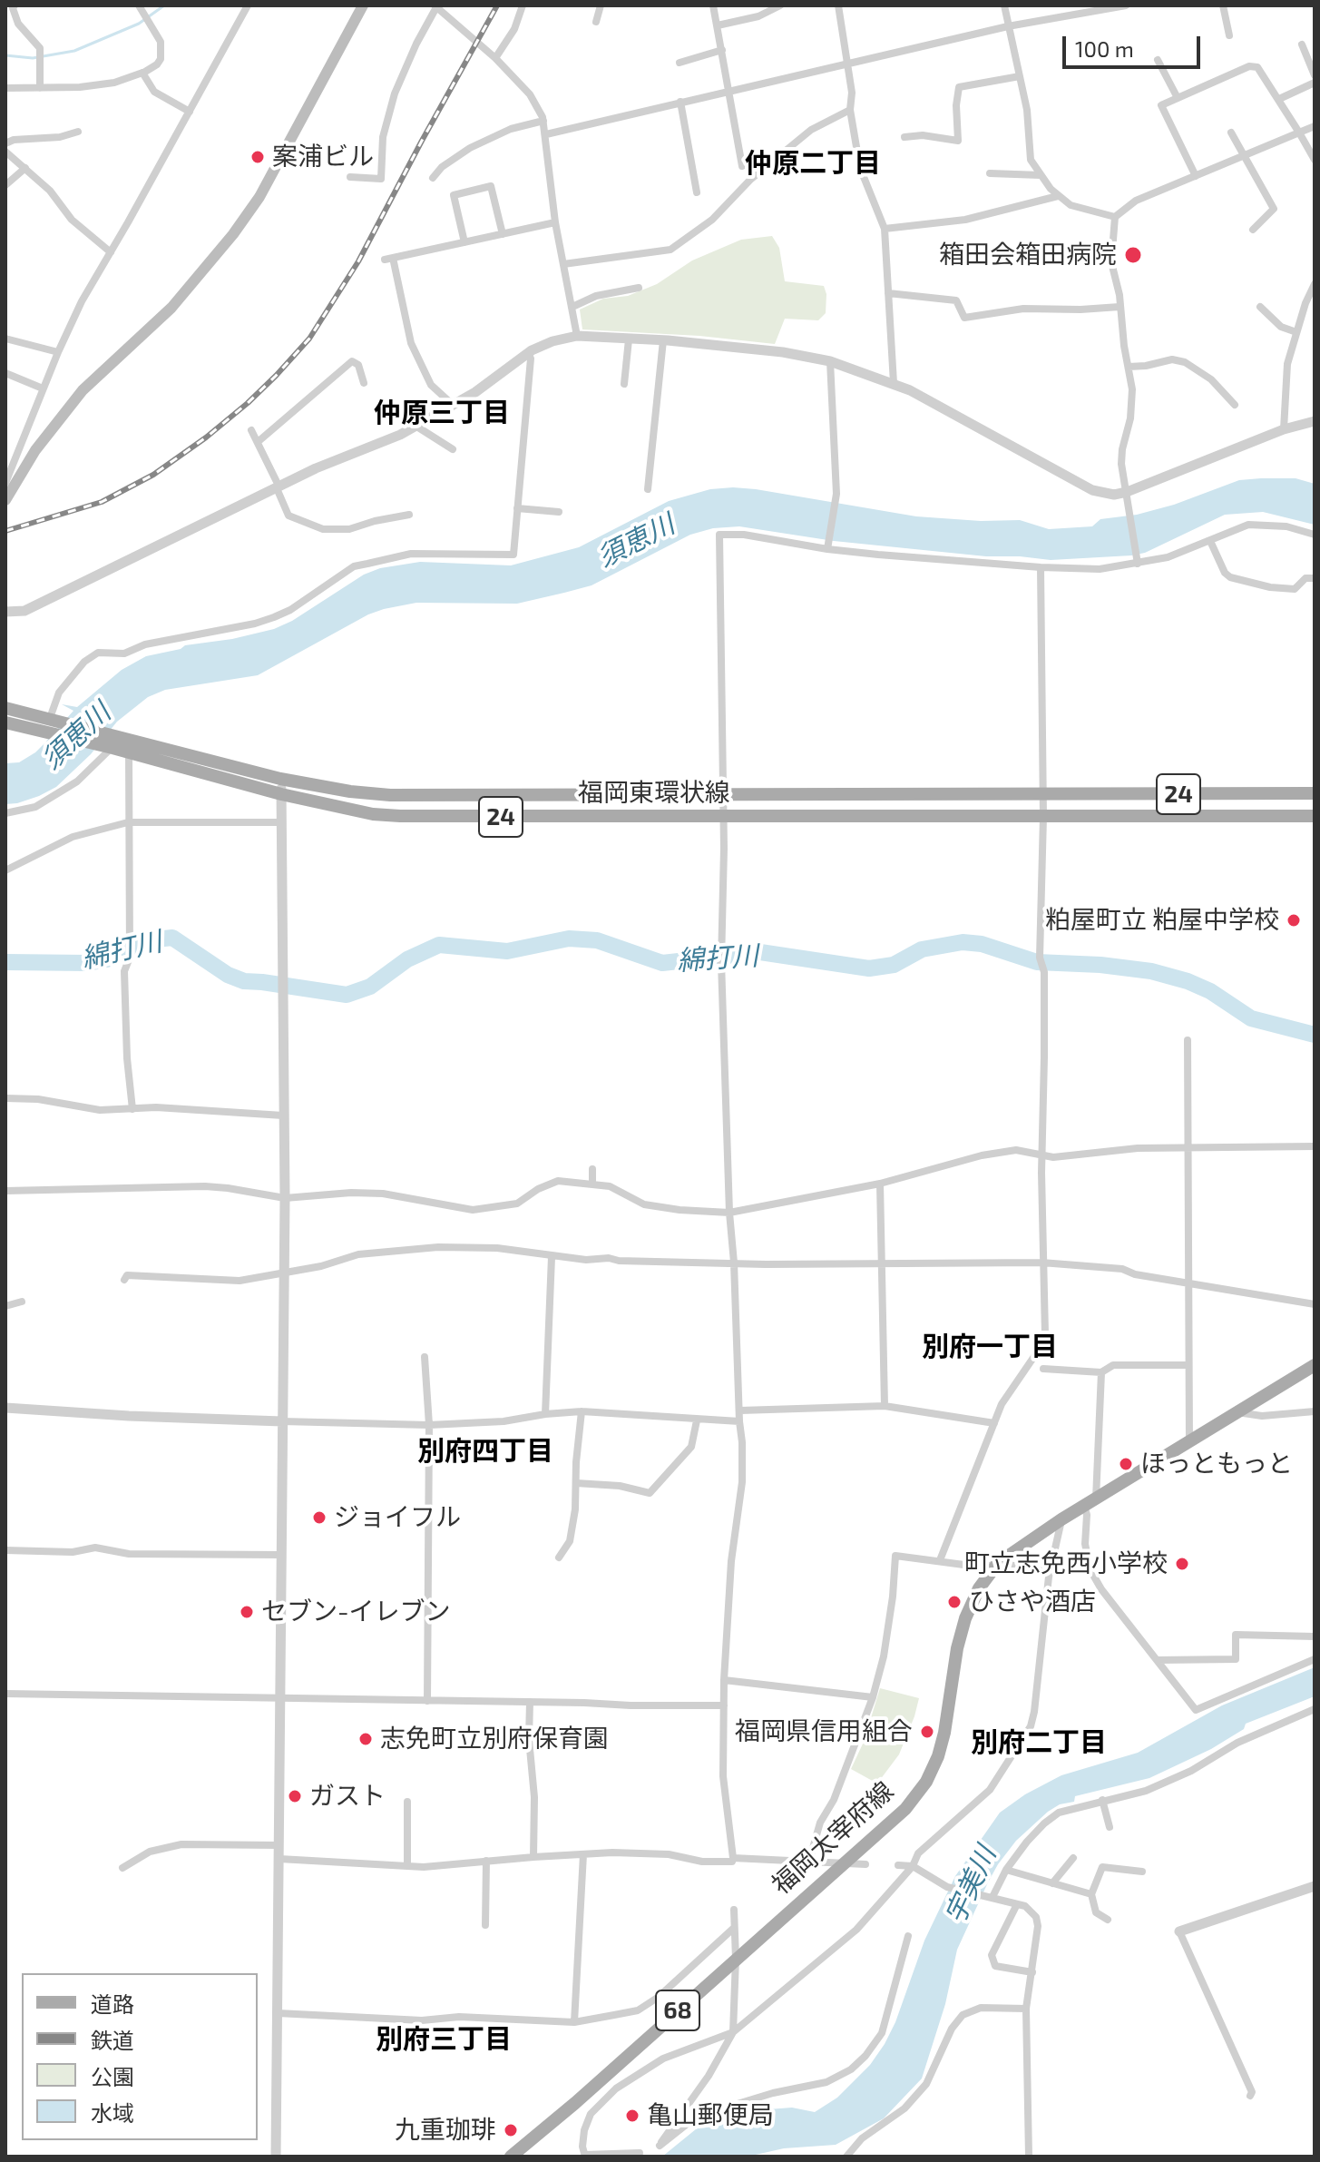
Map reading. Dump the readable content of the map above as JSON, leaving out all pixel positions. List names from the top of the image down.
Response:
{
  "streets": {
    "main road": [
      "福岡東環状線",
      "24",
      "福岡太宰府線",
      "68"
    ]
  },
  "districts": [
    "仲原二丁目",
    "仲原三丁目",
    "別府一丁目",
    "別府四丁目",
    "別府二丁目",
    "別府三丁目"
  ],
  "water": ["須恵川", "綿打川", "宇美川"],
  "places": [
    "案浦ビル",
    "箱田会箱田病院",
    "粕屋町立 粕屋中学校",
    "ほっともっと",
    "ジョイフル",
    "町立志免西小学校",
    "ひさや酒店",
    "セブン-イレブン",
    "福岡県信用組合",
    "志免町立別府保育園",
    "ガスト",
    "亀山郵便局",
    "九重珈琲"
  ],
  "legend": [
    "道路",
    "鉄道",
    "公園",
    "水域"
  ],
  "scale_bar": "100 m"
}
